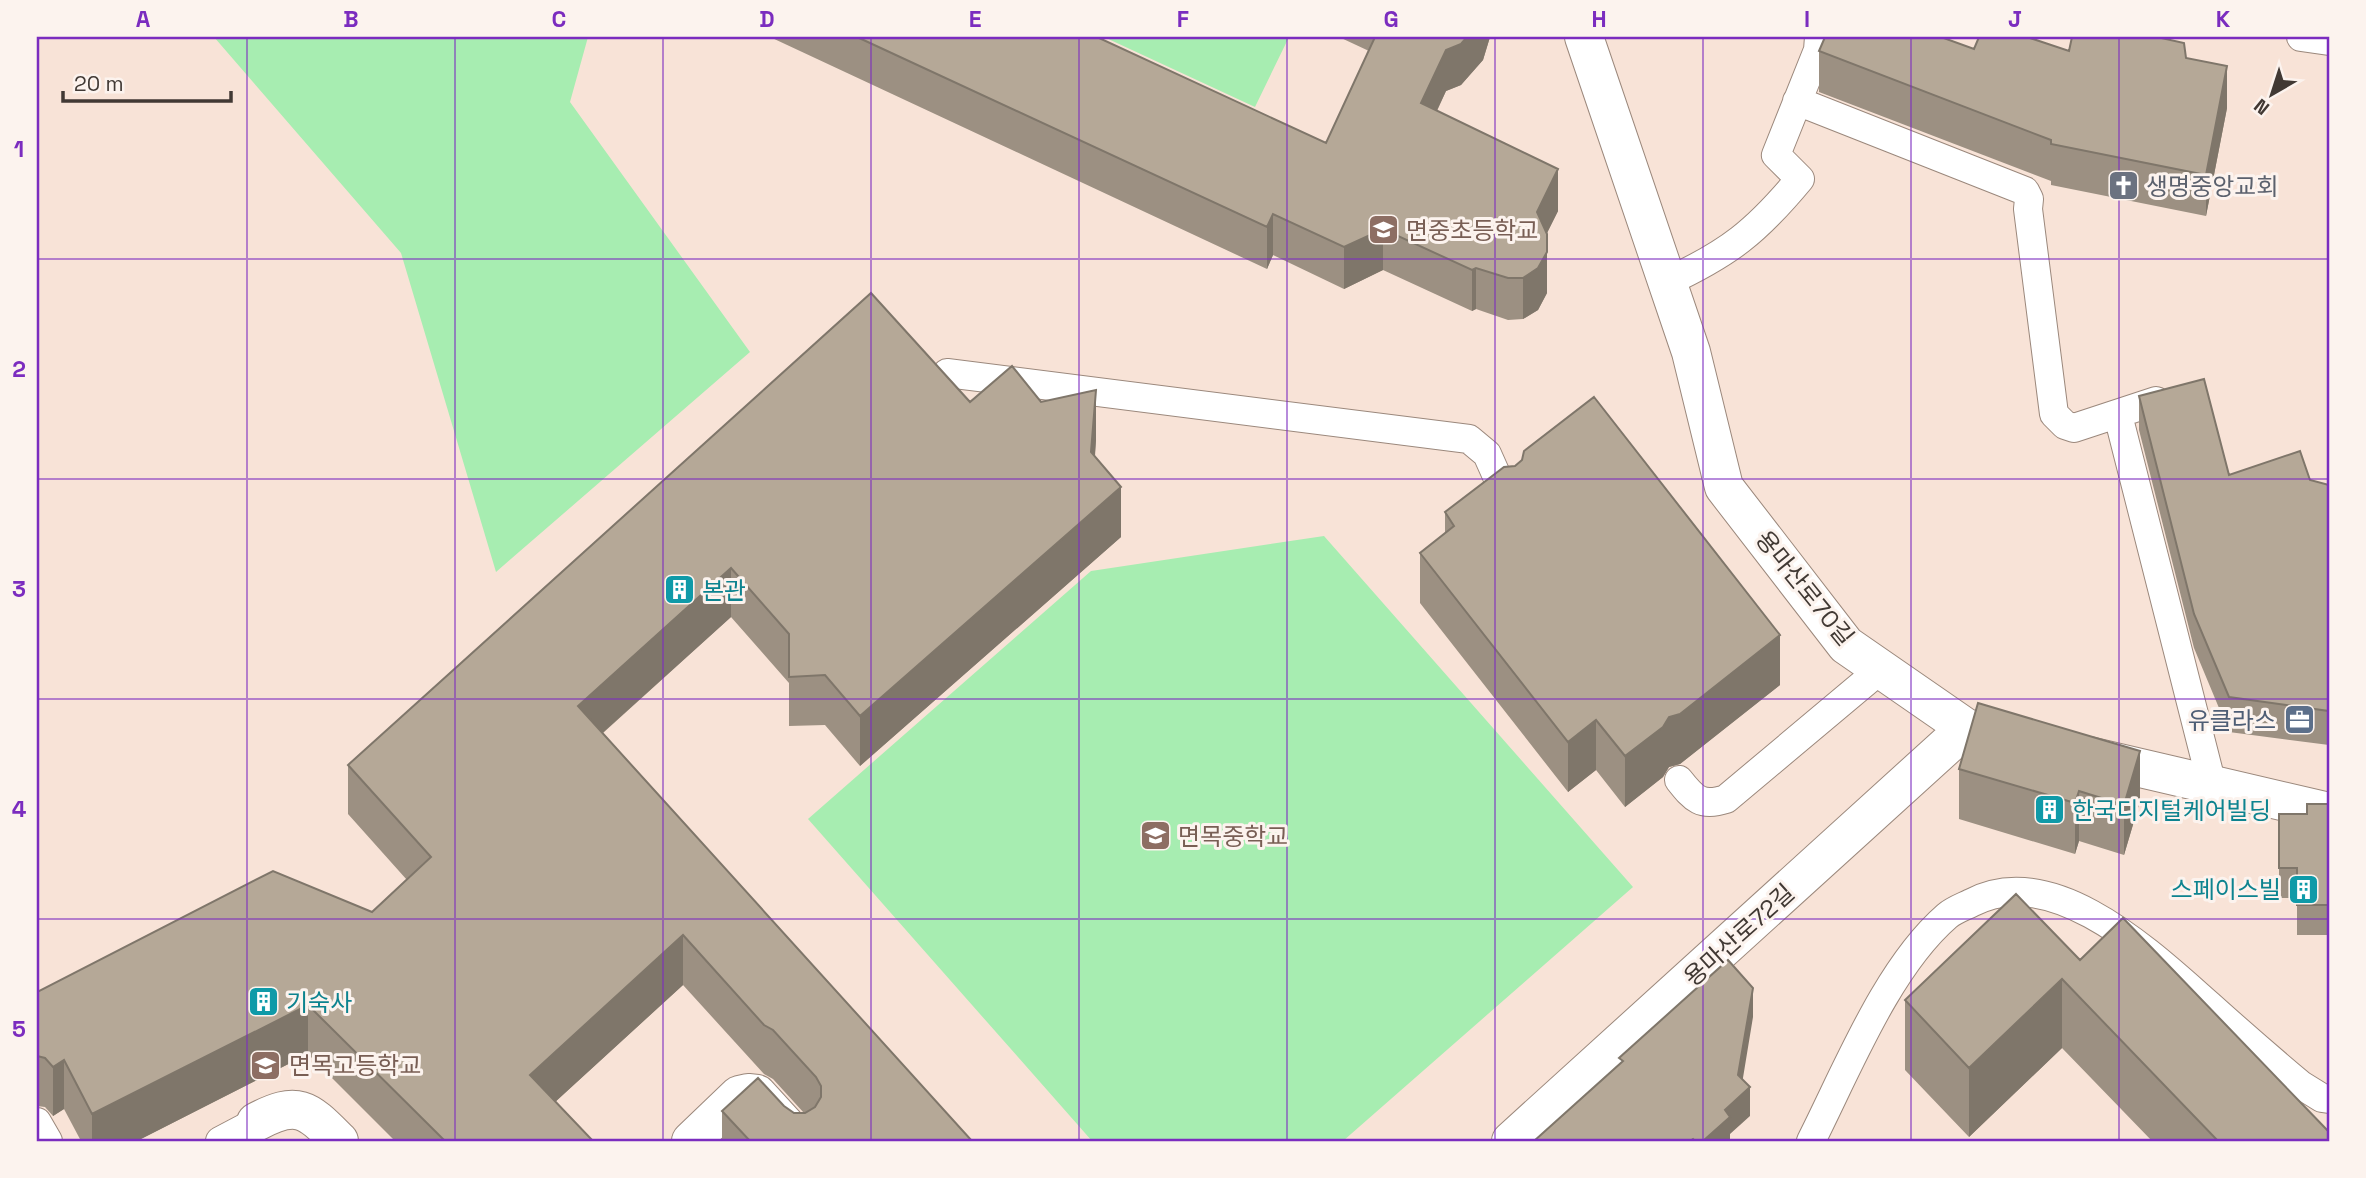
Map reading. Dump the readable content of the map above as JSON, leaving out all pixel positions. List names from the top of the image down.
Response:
{
  "streets": {
    "street": ["용마산로70길", "용마산로72길"]
  },
  "crossings": [
    ["용마산로70길", "용마산로72길"]
  ],
  "places": {
    "church": ["생명중앙교회"],
    "school or university": ["면중초등학교", "면목중학교", "면목고등학교"],
    "building": [
      "본관",
      "한국디지털케어빌딩",
      "스페이스빌",
      "기숙사"
    ],
    "office": ["유클라스"]
  },
  "scale_bar": "20 m",
  "north": "bottom left",
  "grid": {
    "columns": [
      "A",
      "B",
      "C",
      "D",
      "E",
      "F",
      "G",
      "H",
      "I",
      "J",
      "K"
    ],
    "rows": [
      "1",
      "2",
      "3",
      "4",
      "5"
    ]
  }
}
